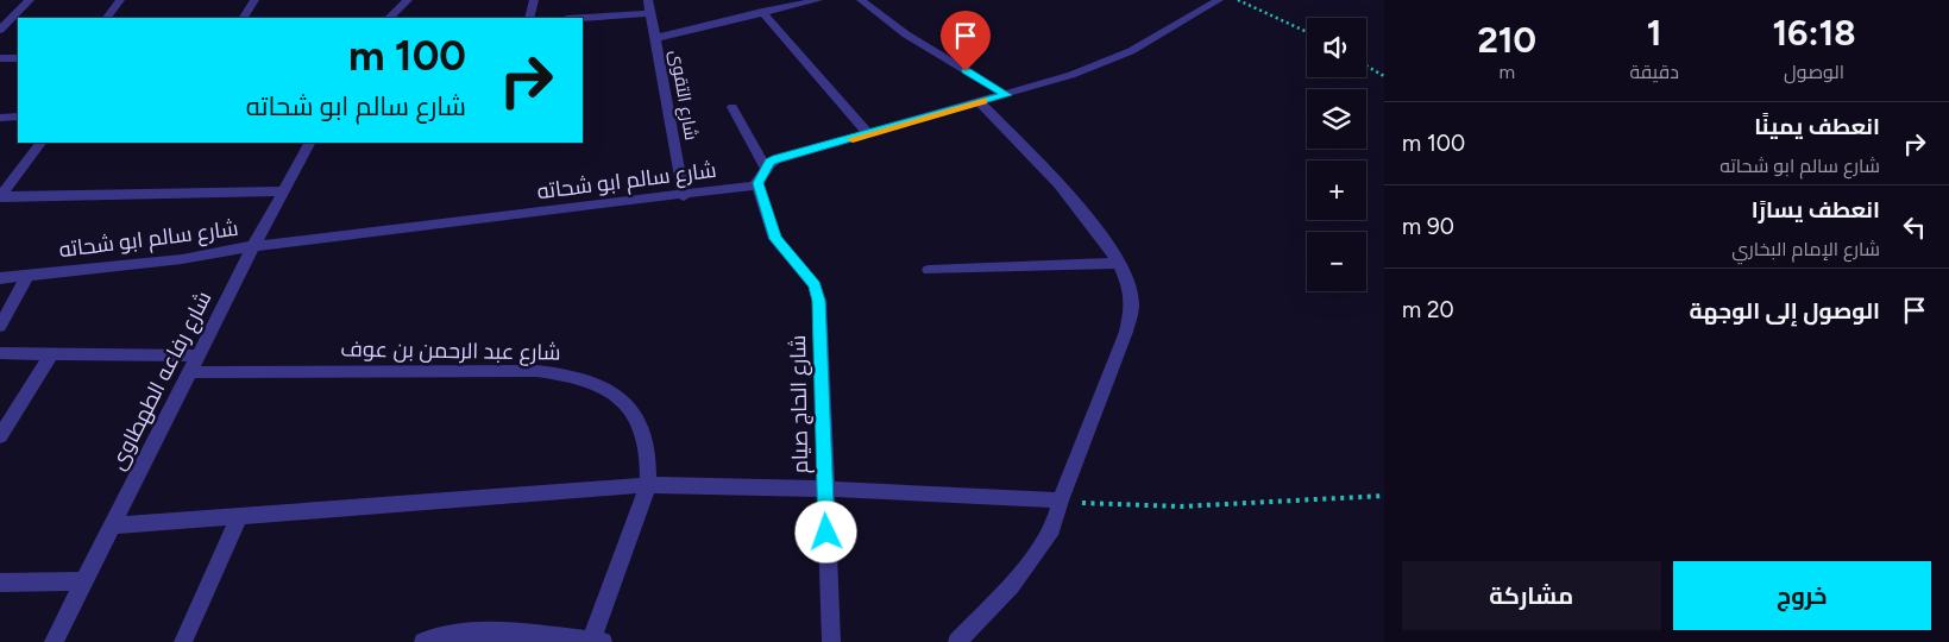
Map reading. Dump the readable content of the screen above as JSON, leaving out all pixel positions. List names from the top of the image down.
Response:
{
  "streets": {
    "street": [
      "شارع التقوى",
      "شارع سالم ابو شحاته",
      "شارع عبد الرحمن بن عوف",
      "شارع رفاعه الطهطاوى",
      "شارع الحاج صيام"
    ]
  },
  "crossings": [
    ["شارع التقوى", "شارع سالم ابو شحاته"],
    ["شارع سالم ابو شحاته", "شارع رفاعه الطهطاوى"],
    ["شارع سالم ابو شحاته", "شارع الحاج صيام"],
    ["شارع عبد الرحمن بن عوف", "شارع رفاعه الطهطاوى"]
  ],
  "page": {
    "eta": [
      "16:18",
      "الوصول",
      "1",
      "دقيقة",
      "210",
      "m"
    ],
    "map_buttons": ["+", "−"],
    "turn": ["100 m", "شارع سالم ابو شحاته"],
    "list": [
      {
        "name": "انعطف يمينًا",
        "note": "شارع سالم ابو شحاته",
        "value": "100 m"
      },
      {
        "name": "انعطف يسارًا",
        "note": "شارع الإمام البخاري",
        "value": "90 m"
      },
      {
        "name": "الوصول إلى الوجهة",
        "value": "20 m"
      }
    ],
    "buttons": ["خروج", "مشاركة"]
  }
}
